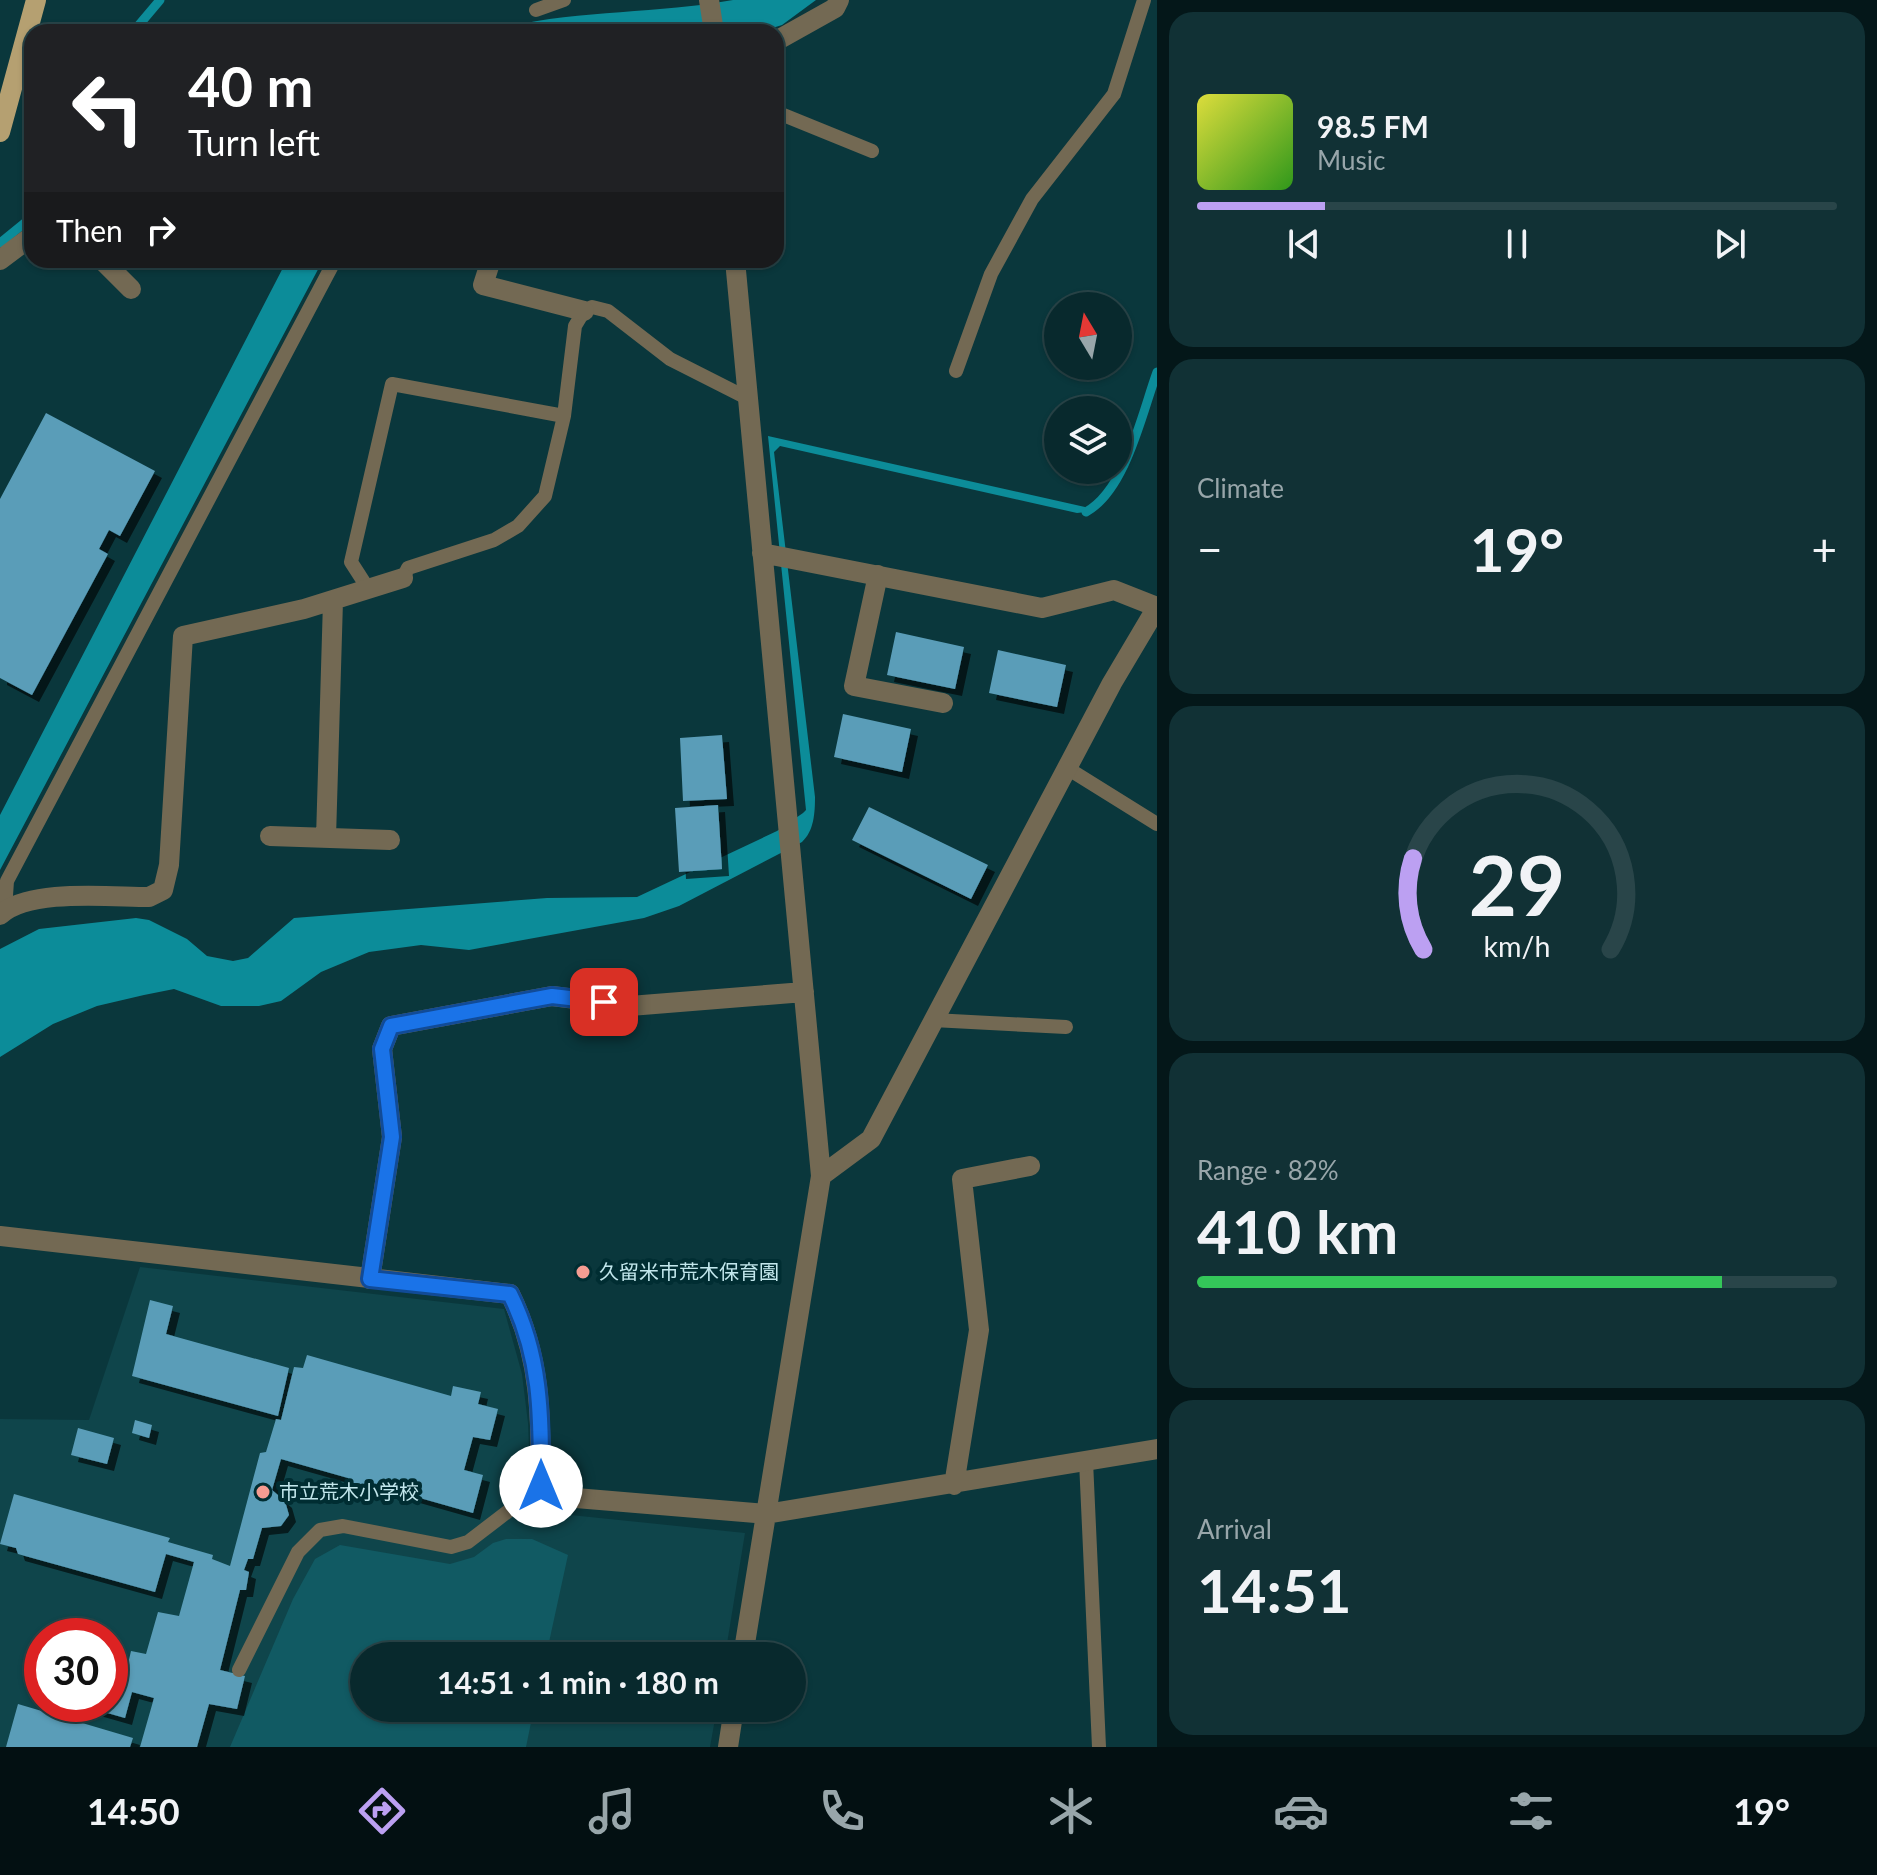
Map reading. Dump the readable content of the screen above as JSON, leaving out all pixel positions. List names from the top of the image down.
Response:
{
  "places": ["久留米市荒木保育園", "市立荒木小学校"],
  "north": "top",
  "page": {
    "turn": ["40 m", "Turn left"],
    "song": ["98.5 FM", "Music"],
    "then": "Then",
    "tile": [
      "Climate",
      ["Range · 82%", "410 km"],
      ["Arrival", "14:51"]
    ],
    "heat": ["−", "19°", "+"],
    "limit": "30",
    "trip": "14:51 · 1 min · 180 m",
    "tabs": ["14:50", "19°"],
    "gauge": ["29", "km/h"]
  }
}
